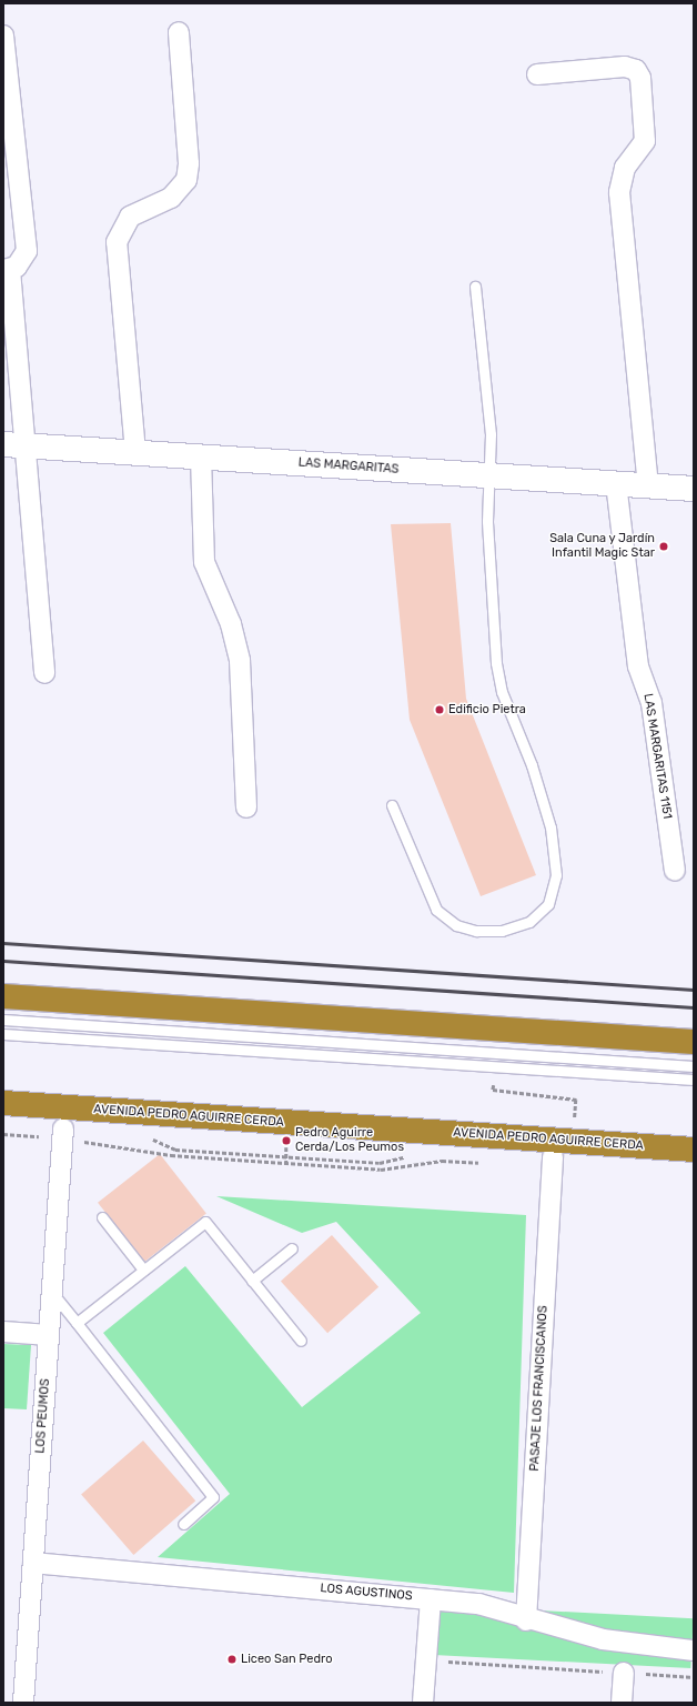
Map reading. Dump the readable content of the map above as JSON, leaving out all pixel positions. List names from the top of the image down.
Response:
{
  "streets": {
    "highway": ["AVENIDA PEDRO AGUIRRE CERDA"],
    "street": [
      "LAS MARGARITAS",
      "LAS MARGARITAS 1151",
      "PASAJE LOS FRANCISCANOS",
      "LOS PEUMOS",
      "LOS AGUSTINOS"
    ]
  },
  "crossings": [
    ["LAS MARGARITAS", "LAS MARGARITAS 1151"],
    ["PASAJE LOS FRANCISCANOS", "LOS AGUSTINOS"],
    ["LOS PEUMOS", "LOS AGUSTINOS"]
  ],
  "places": [
    "Sala Cuna y Jardín Infantil Magic Star",
    "Edificio Pietra",
    "Pedro Aguirre Cerda/Los Peumos",
    "Liceo San Pedro"
  ]
}
